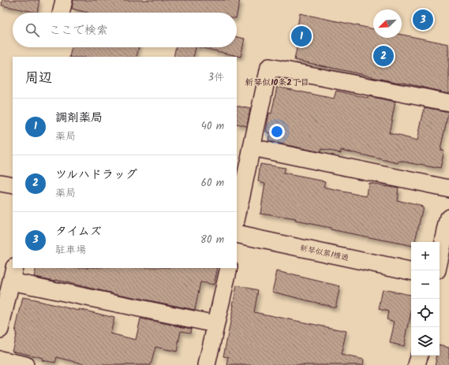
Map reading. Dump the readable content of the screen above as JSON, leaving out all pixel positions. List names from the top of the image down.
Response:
{
  "streets": {
    "street": ["新琴似第1横通"]
  },
  "districts": ["新琴似10条2丁目"],
  "north": "bottom left",
  "page": {
    "pins": ["3", "1", "2"],
    "search": "ここで検索",
    "heading": ["周辺", "3件"],
    "list": [
      {
        "mark": "1",
        "name": "調剤薬局",
        "note": "薬局",
        "value": "40 m"
      },
      {
        "mark": "2",
        "name": "ツルハドラッグ",
        "note": "薬局",
        "value": "60 m"
      },
      {
        "mark": "3",
        "name": "タイムズ",
        "note": "駐車場",
        "value": "80 m"
      }
    ],
    "map_buttons": ["+", "−"]
  }
}
